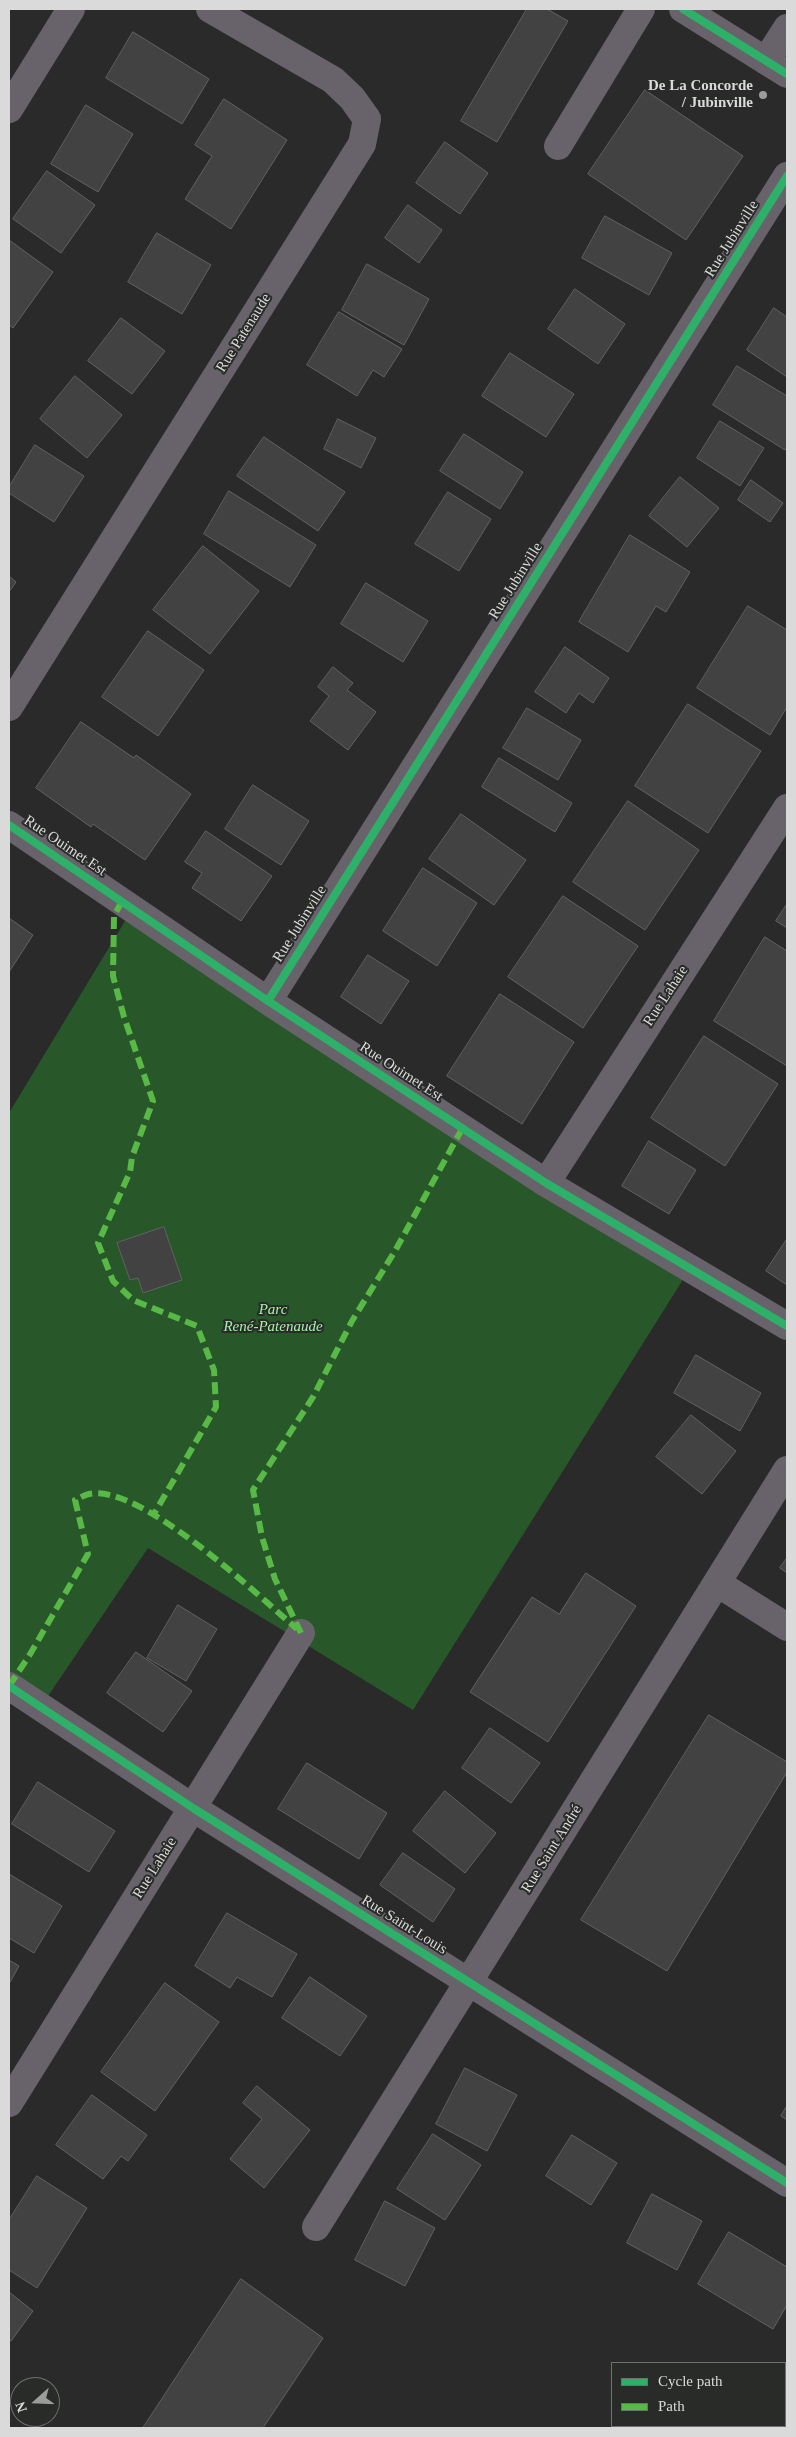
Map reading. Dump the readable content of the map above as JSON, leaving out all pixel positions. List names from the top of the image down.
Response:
{
  "streets": {
    "street": [
      "Rue Jubinville",
      "Rue Patenaude",
      "Rue Ouimet Est",
      "Rue Lahaie",
      "Rue Saint André",
      "Rue Saint-Louis"
    ]
  },
  "crossings": [
    ["Rue Jubinville", "Rue Ouimet Est"],
    ["Rue Ouimet Est", "Rue Lahaie"],
    ["Rue Lahaie", "Rue Saint-Louis"],
    ["Rue Saint André", "Rue Saint-Louis"]
  ],
  "parks": ["Parc René-Patenaude"],
  "places": ["De La Concorde / Jubinville"],
  "legend": ["Cycle path", "Path"],
  "north": "left"
}
